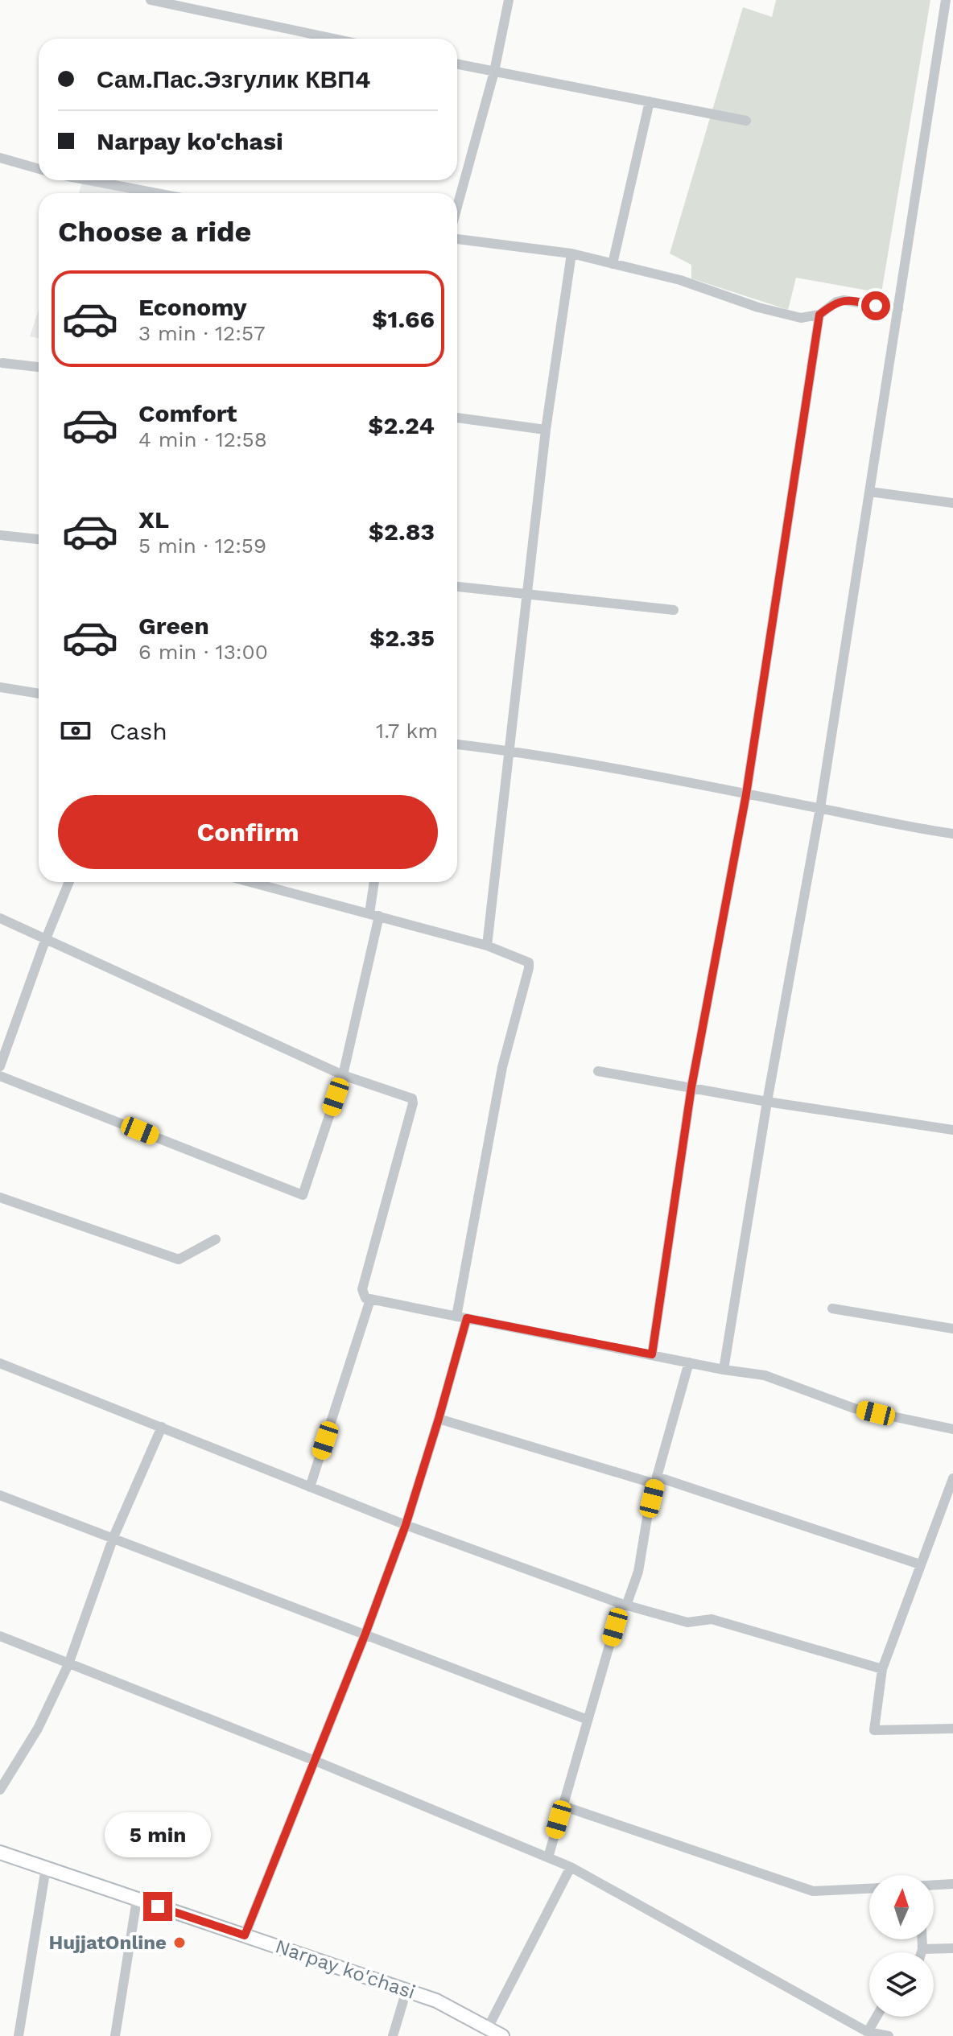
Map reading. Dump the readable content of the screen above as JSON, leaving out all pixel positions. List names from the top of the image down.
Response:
{
  "streets": {
    "main road": ["Narpay ko'chasi"]
  },
  "places": ["HujjatOnline"],
  "north": "top",
  "page": {
    "banner": ["Сам.Пас.Эзгулик КВП4", "Narpay ko'chasi"],
    "heading": "Choose a ride",
    "list": [
      {
        "name": "Economy",
        "note": "3 min · 12:57",
        "value": "$1.66"
      },
      {
        "name": "Comfort",
        "note": "4 min · 12:58",
        "value": "$2.24"
      },
      {
        "name": "XL",
        "note": "5 min · 12:59",
        "value": "$2.83"
      },
      {
        "name": "Green",
        "note": "6 min · 13:00",
        "value": "$2.35"
      }
    ],
    "pay": ["Cash", "1.7 km"],
    "buttons": "Confirm",
    "bubble": "5 min"
  }
}
